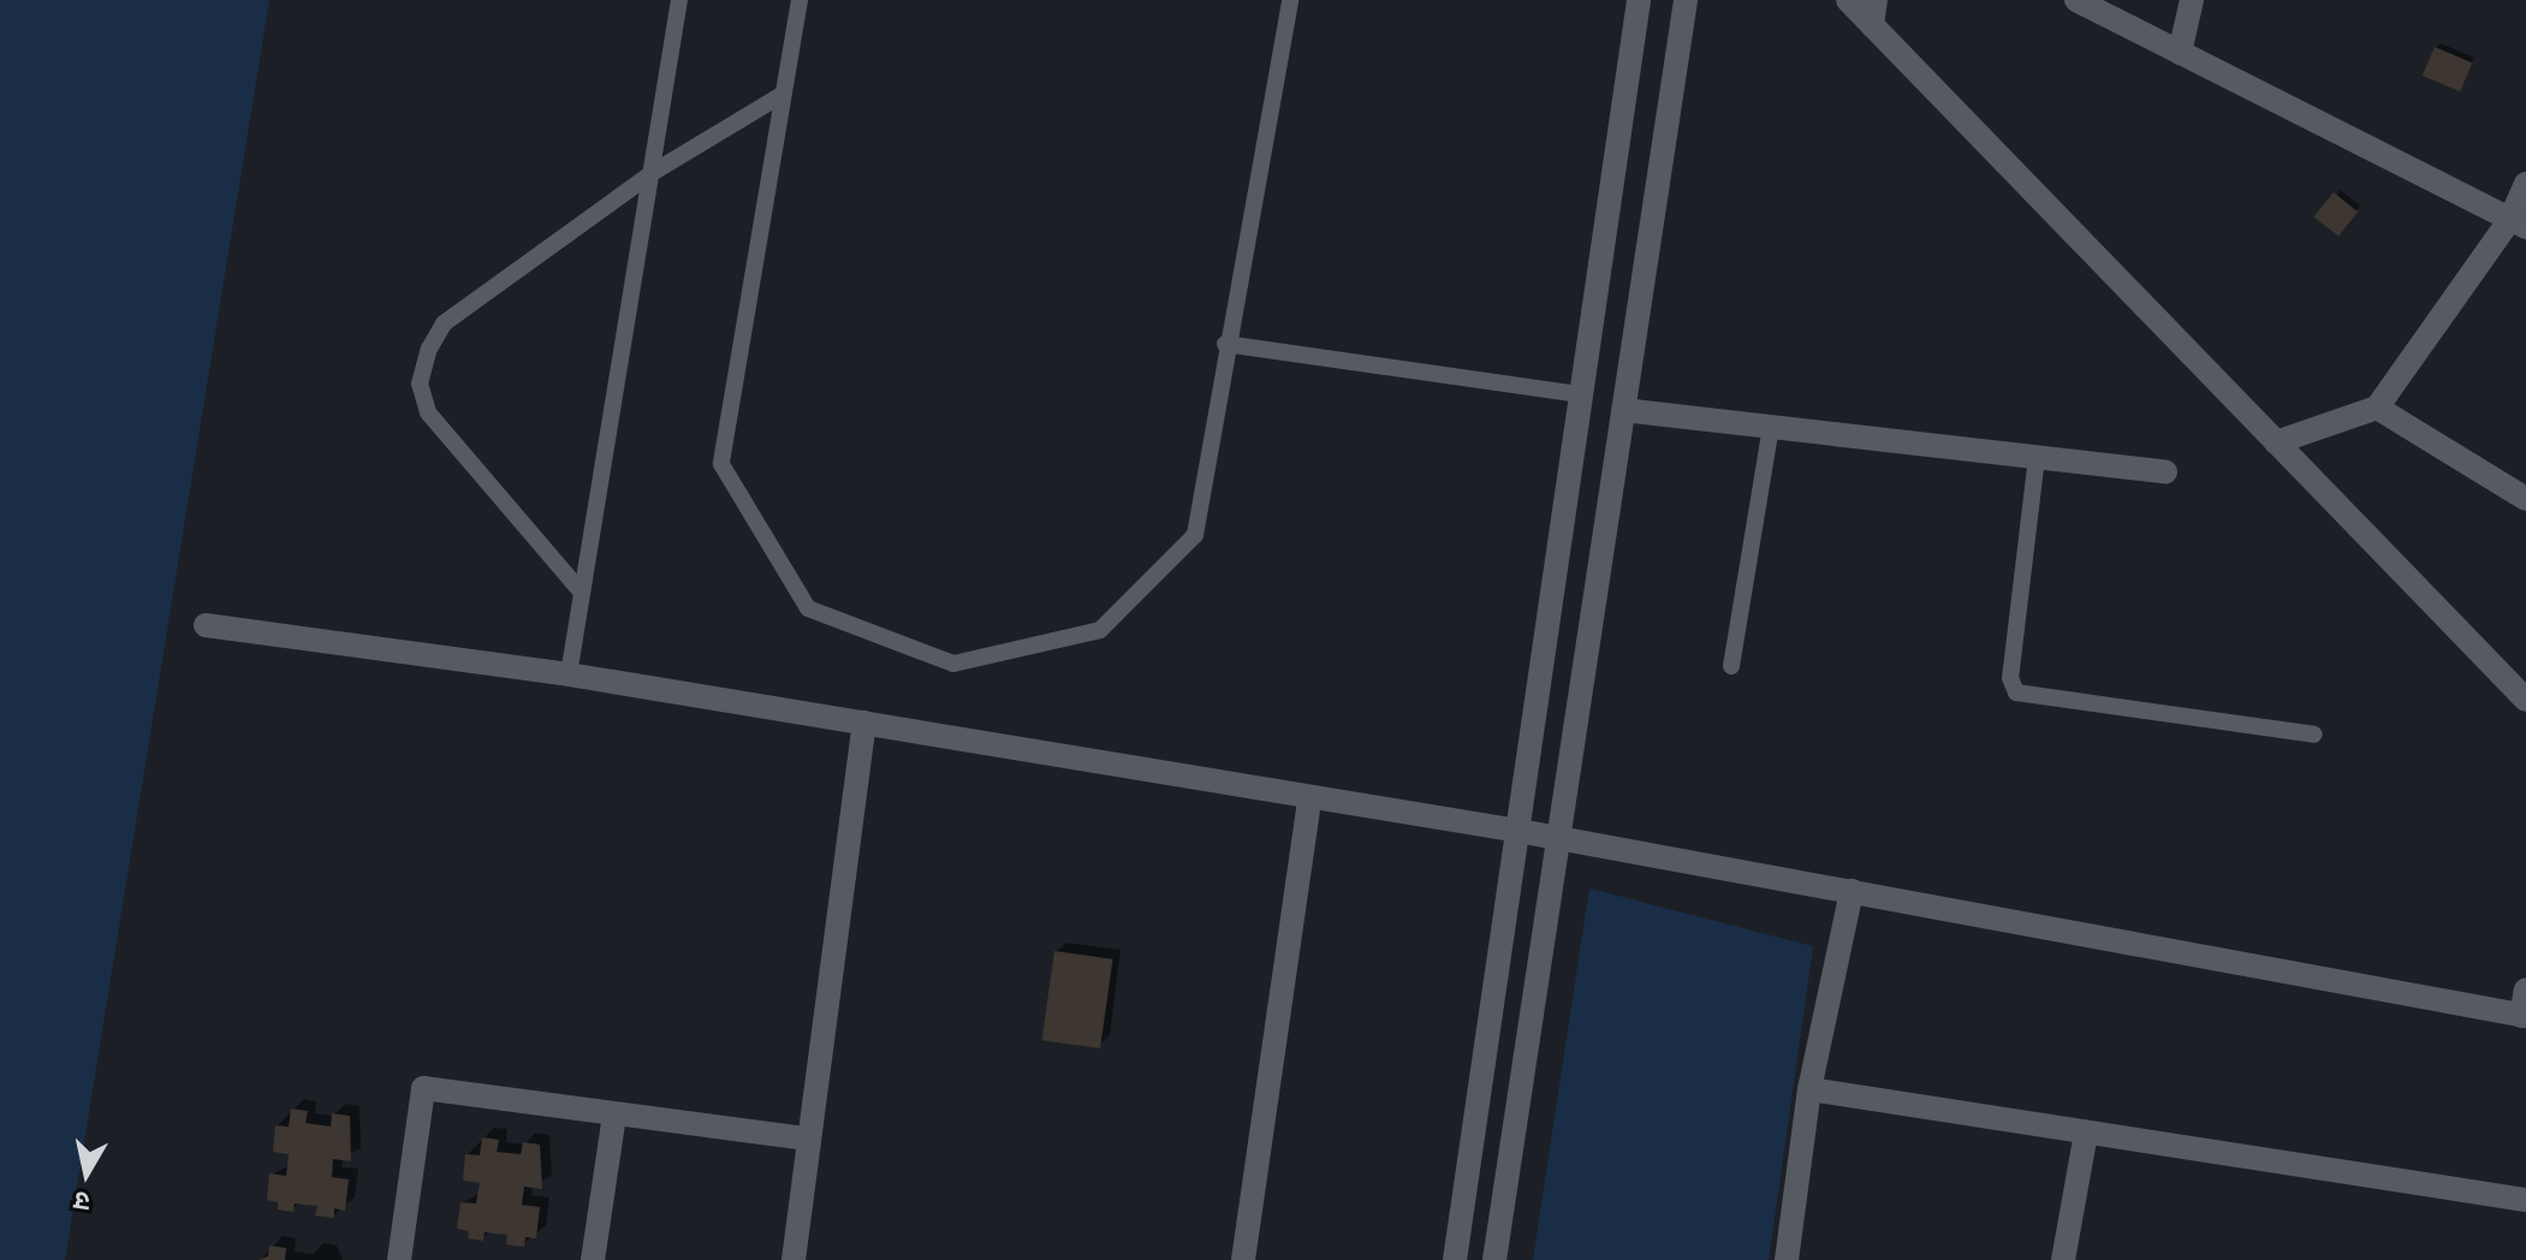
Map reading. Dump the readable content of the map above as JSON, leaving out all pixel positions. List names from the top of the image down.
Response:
{
  "north": "bottom"
}
